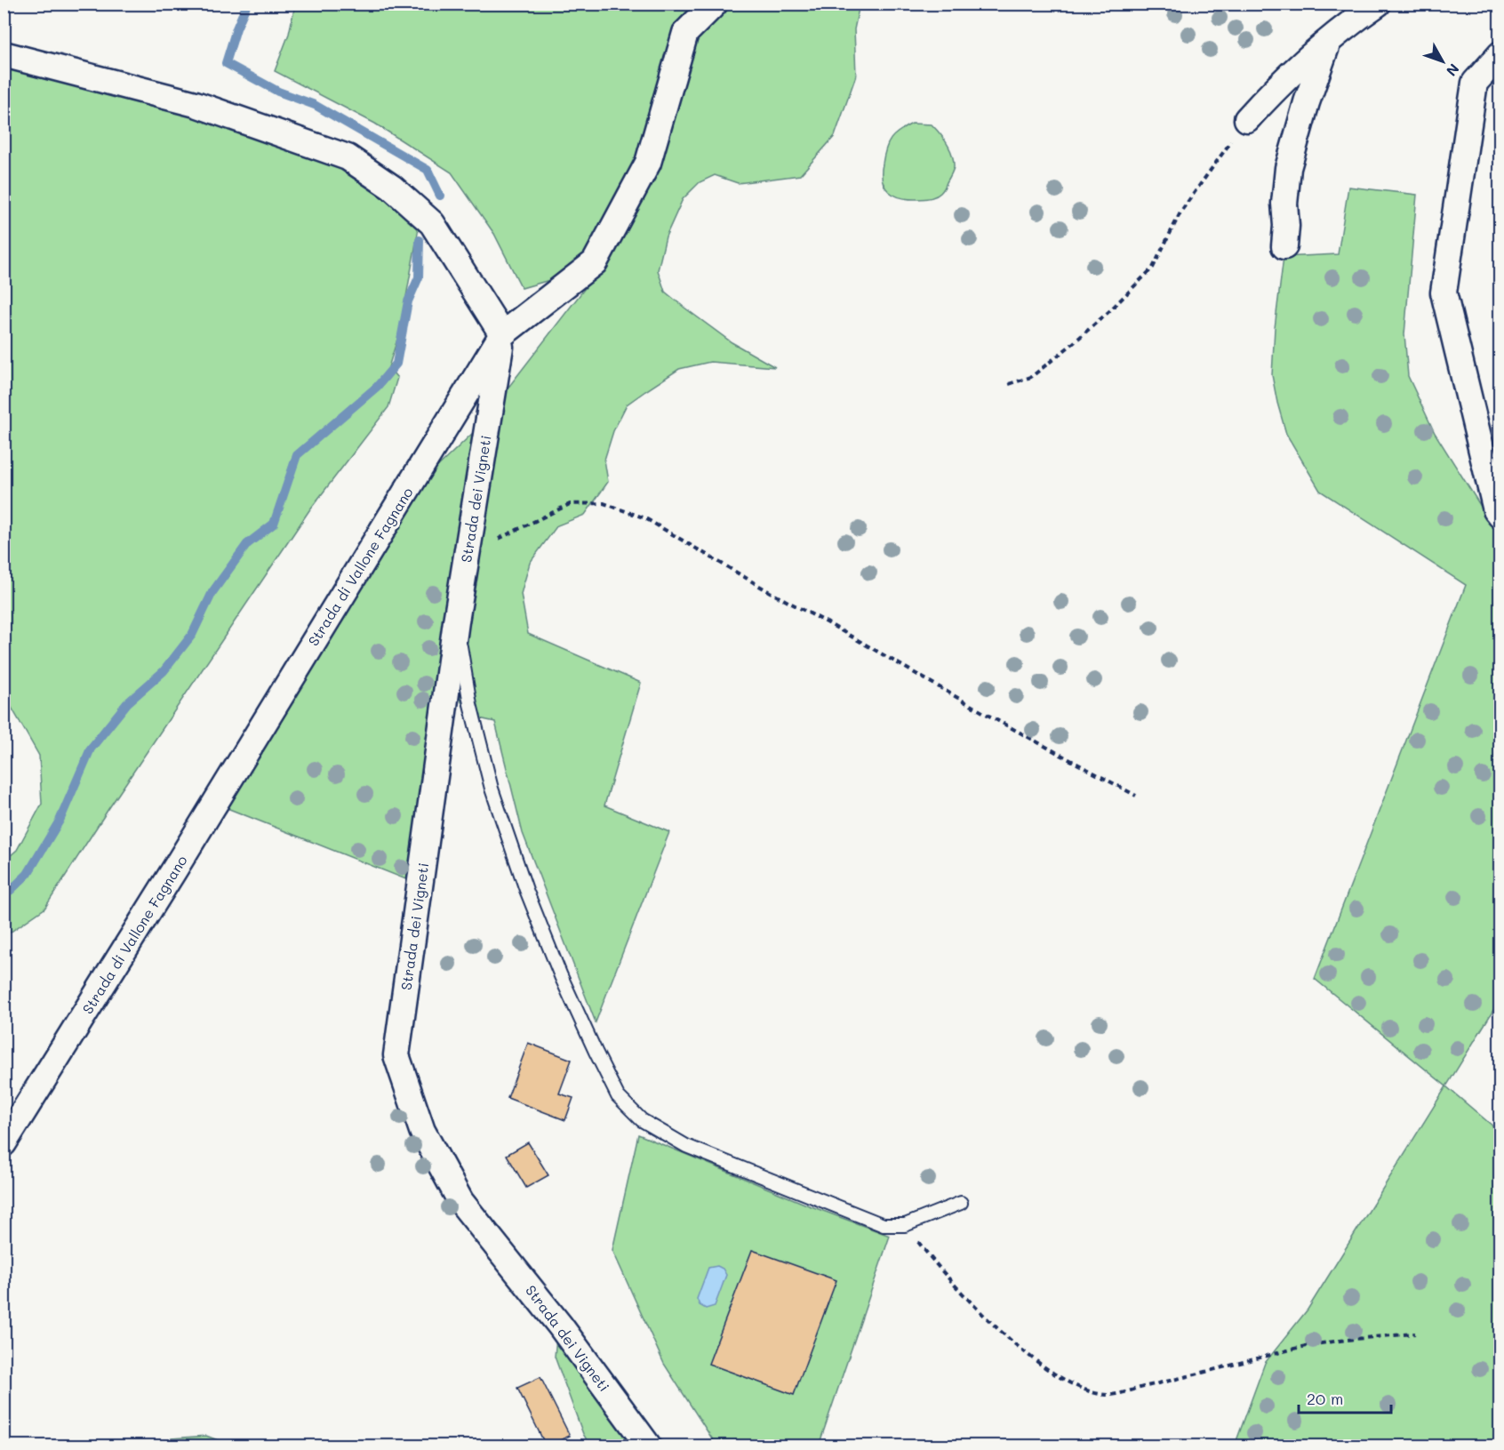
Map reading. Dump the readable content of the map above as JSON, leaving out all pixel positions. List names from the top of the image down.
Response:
{
  "streets": {
    "street": ["Strada dei Vigneti", "Strada di Vallone Fagnano"]
  },
  "crossings": [
    ["Strada dei Vigneti", "Strada di Vallone Fagnano"]
  ],
  "scale_bar": "20 m",
  "north": "bottom right"
}
